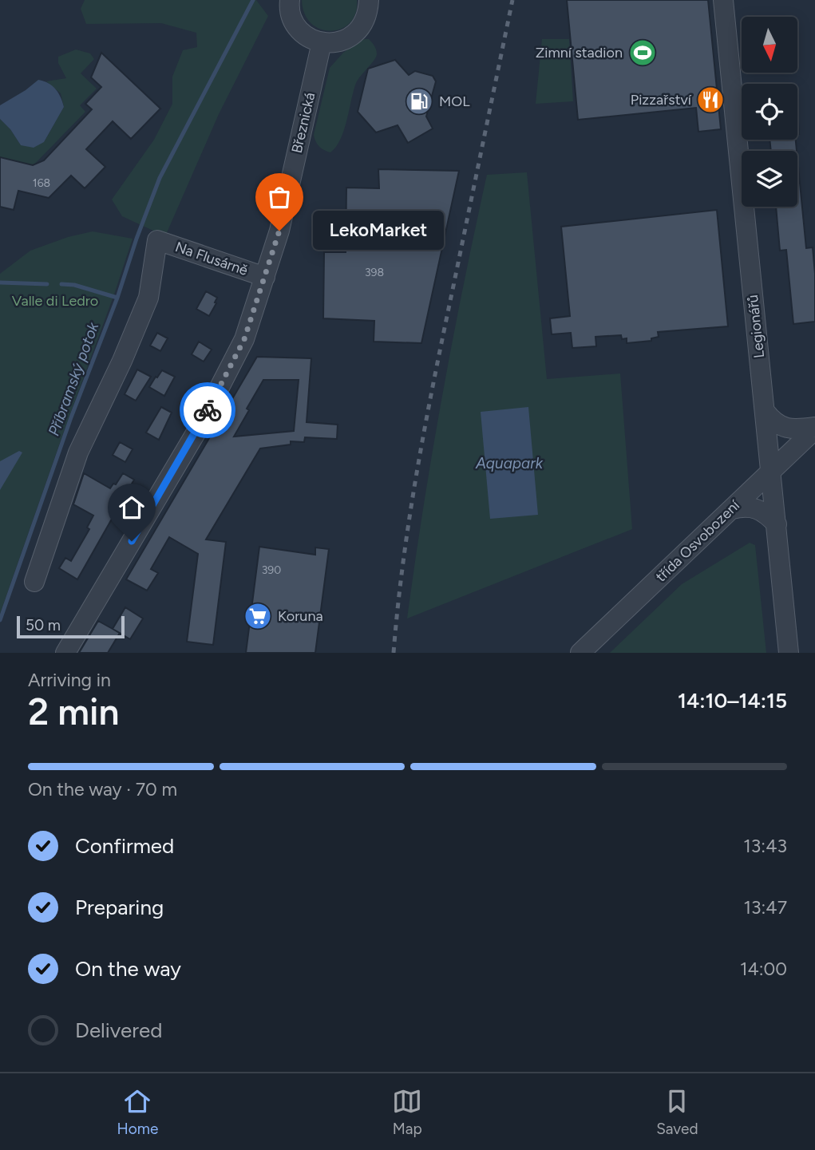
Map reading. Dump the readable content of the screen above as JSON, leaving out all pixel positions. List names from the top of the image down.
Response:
{
  "streets": {
    "street": [
      "Březnická",
      "Na Flusárně",
      "Legionářů",
      "třída Osvobození"
    ]
  },
  "crossings": [
    ["Březnická", "Na Flusárně"],
    ["Legionářů", "třída Osvobození"]
  ],
  "water": ["Příbramský potok", "Aquapark"],
  "parks": ["Valle di Ledro"],
  "places": {
    "sports": ["Zimní stadion"],
    "restaurant": ["Pizzařství"],
    "fuel station": ["MOL"],
    "other": ["LekoMarket"],
    "supermarket": ["Koruna"]
  },
  "house_numbers": ["168", "398", "390"],
  "scale_bar": "50 m",
  "north": "bottom",
  "page": {
    "bubble": "LekoMarket",
    "scale": "50 m",
    "heading": ["2 min", "Arriving in", "14:10–14:15"],
    "bar": "On the way · 70 m",
    "list": [
      ["Confirmed", "13:43"],
      ["Preparing", "13:47"],
      ["On the way", "14:00"],
      "Delivered"
    ],
    "tabs": ["Home", "Map", "Saved"]
  }
}
